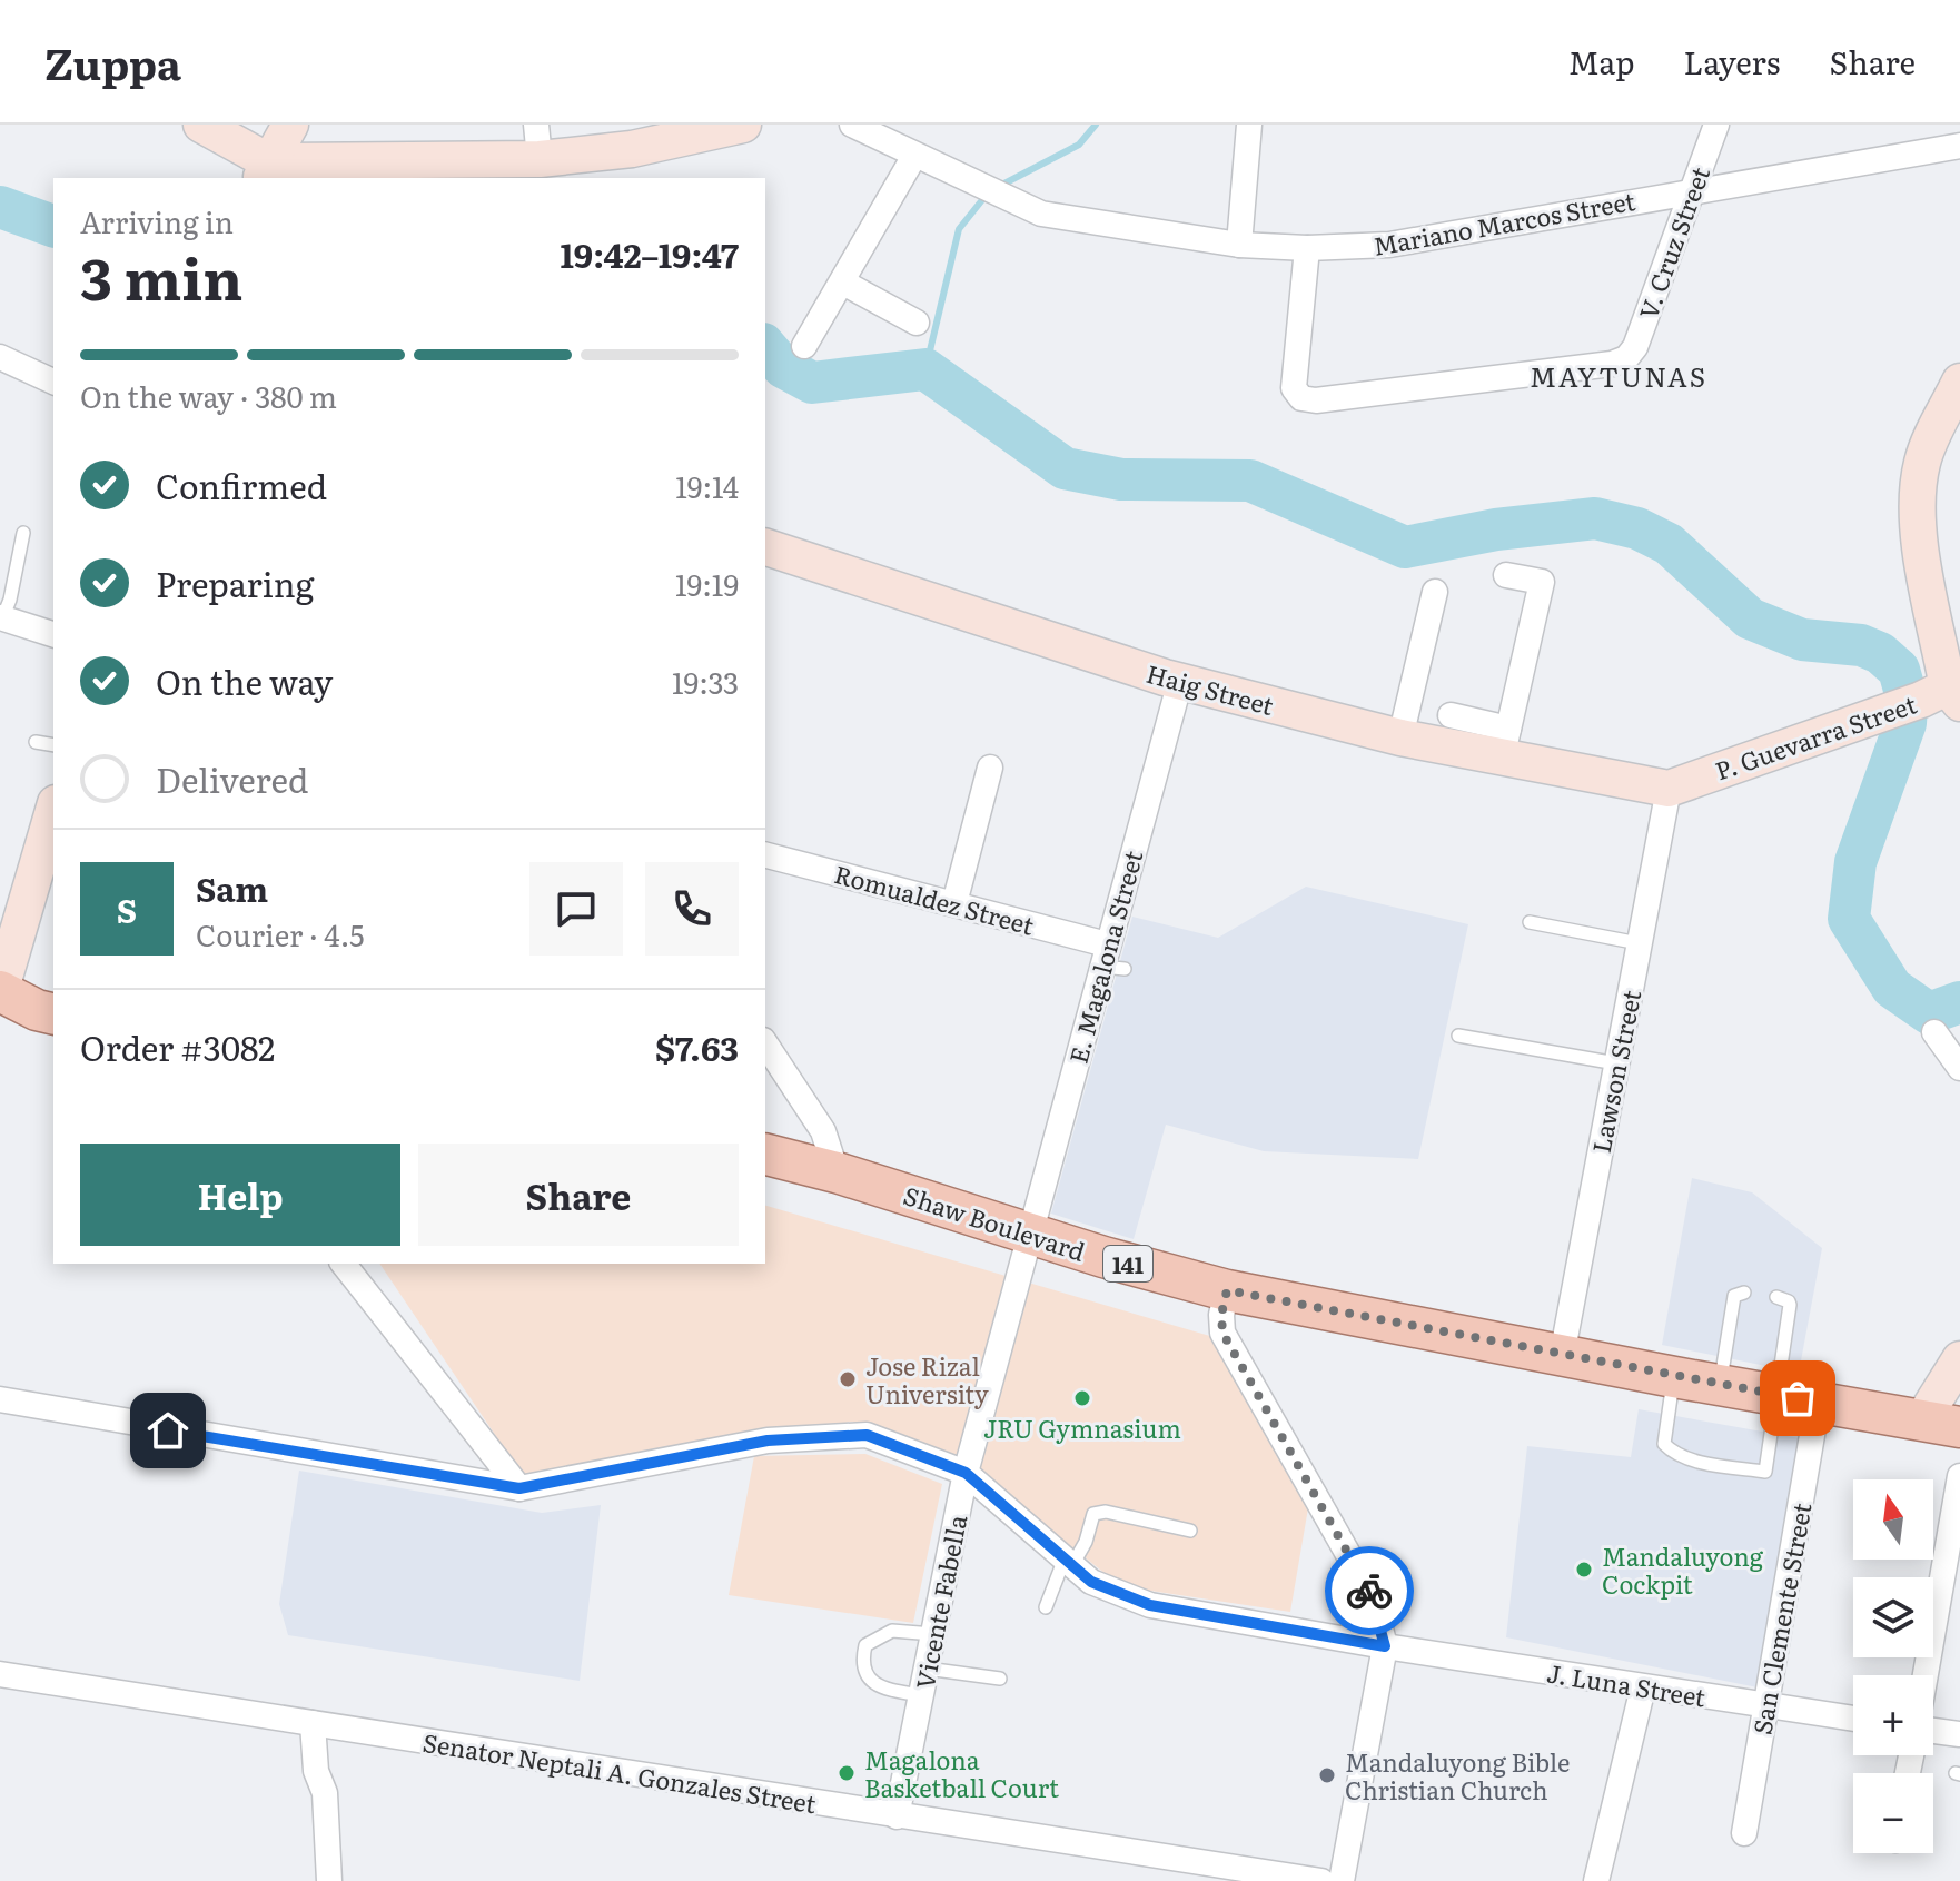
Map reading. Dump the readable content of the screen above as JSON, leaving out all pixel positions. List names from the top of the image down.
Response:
{
  "streets": {
    "main road": [
      "Haig Street",
      "P. Guevarra Street",
      "Shaw Boulevard",
      "141"
    ],
    "street": [
      "Mariano Marcos Street",
      "V. Cruz Street",
      "Romualdez Street",
      "E. Magalona Street",
      "Lawson Street",
      "Vicente Fabella",
      "San Clemente Street",
      "J. Luna Street",
      "Senator Neptali A. Gonzales Street"
    ]
  },
  "crossings": [
    ["Mariano Marcos Street", "V. Cruz Street"],
    ["Haig Street", "P. Guevarra Street"],
    ["Haig Street", "E. Magalona Street"],
    ["Haig Street", "Lawson Street"],
    ["P. Guevarra Street", "Lawson Street"],
    ["Romualdez Street", "E. Magalona Street"],
    ["E. Magalona Street", "Shaw Boulevard"],
    ["E. Magalona Street", "Vicente Fabella"],
    ["Lawson Street", "Shaw Boulevard"],
    ["Shaw Boulevard", "Vicente Fabella"],
    ["Shaw Boulevard", "San Clemente Street"],
    ["Vicente Fabella", "J. Luna Street"],
    ["Vicente Fabella", "Senator Neptali A. Gonzales Street"],
    ["San Clemente Street", "J. Luna Street"]
  ],
  "districts": ["MAYTUNAS"],
  "places": [
    "Jose Rizal University",
    "JRU Gymnasium",
    "Mandaluyong Cockpit",
    "Magalona Basketball Court",
    "Mandaluyong Bible Christian Church"
  ],
  "north": "top",
  "page": {
    "header": "Zuppa",
    "nav": ["Map", "Layers", "Share"],
    "heading": ["3 min", "Arriving in", "19:42–19:47"],
    "panel": [
      "Sam",
      "Courier · 4.5",
      "Order #3082",
      "$7.63"
    ],
    "bar": "On the way · 380 m",
    "list": [
      ["Confirmed", "19:14"],
      ["Preparing", "19:19"],
      ["On the way", "19:33"],
      "Delivered"
    ],
    "round": "S",
    "buttons": ["Help", "Share"],
    "map_buttons": ["+", "−"]
  }
}
